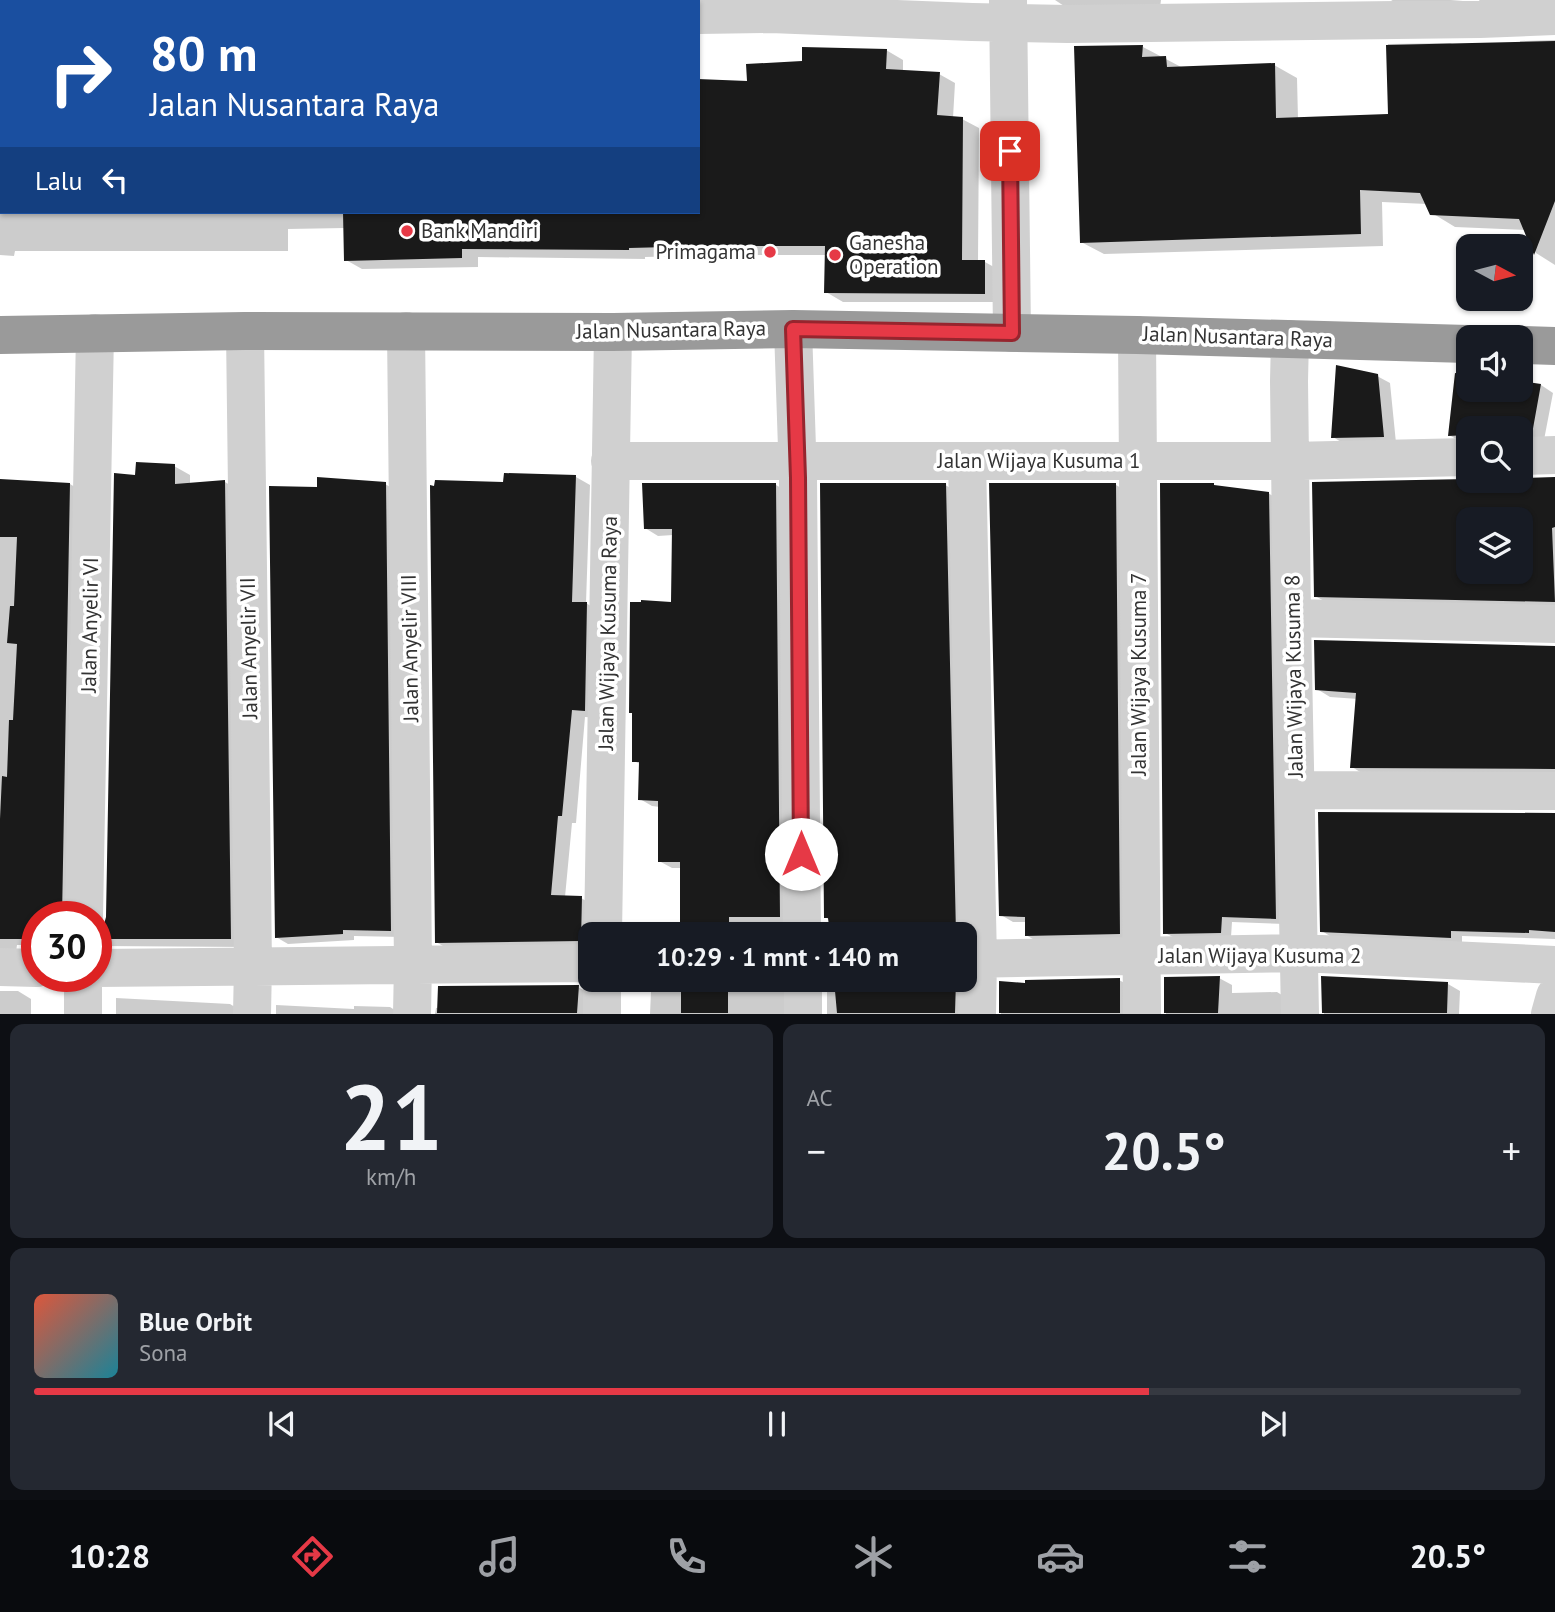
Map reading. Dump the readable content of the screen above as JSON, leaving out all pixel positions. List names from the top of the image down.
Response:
{
  "streets": {
    "highway": ["Jalan Nusantara Raya"],
    "street": [
      "Jalan Wijaya Kusuma 1",
      "Jalan Anyelir VI",
      "Jalan Wijaya Kusuma Raya",
      "Jalan Anyelir VII",
      "Jalan Anyelir VIII",
      "Jalan Wijaya Kusuma 7",
      "Jalan Wijaya Kusuma 8",
      "Jalan Wijaya Kusuma 2"
    ]
  },
  "crossings": [
    ["Jalan Nusantara Raya", "Jalan Anyelir VI"],
    ["Jalan Nusantara Raya", "Jalan Wijaya Kusuma Raya"],
    ["Jalan Nusantara Raya", "Jalan Anyelir VII"],
    ["Jalan Nusantara Raya", "Jalan Anyelir VIII"],
    ["Jalan Nusantara Raya", "Jalan Wijaya Kusuma 7"],
    ["Jalan Nusantara Raya", "Jalan Wijaya Kusuma 8"],
    ["Jalan Wijaya Kusuma 1", "Jalan Wijaya Kusuma Raya"],
    ["Jalan Wijaya Kusuma 1", "Jalan Wijaya Kusuma 7"],
    ["Jalan Wijaya Kusuma 1", "Jalan Wijaya Kusuma 8"],
    ["Jalan Wijaya Kusuma 7", "Jalan Wijaya Kusuma 2"],
    ["Jalan Wijaya Kusuma 8", "Jalan Wijaya Kusuma 2"]
  ],
  "places": ["Bank Mandiri", "Primagama", "Ganesha Operation"],
  "north": "right",
  "page": {
    "turn": ["80 m", "Jalan Nusantara Raya"],
    "then": "Lalu",
    "limit": "30",
    "trip": "10:29 · 1 mnt · 140 m",
    "tile": [
      ["21", "km/h"],
      "AC"
    ],
    "heat": ["−", "20.5°", "+"],
    "song": ["Blue Orbit", "Sona"],
    "tabs": ["10:28", "20.5°"]
  }
}
